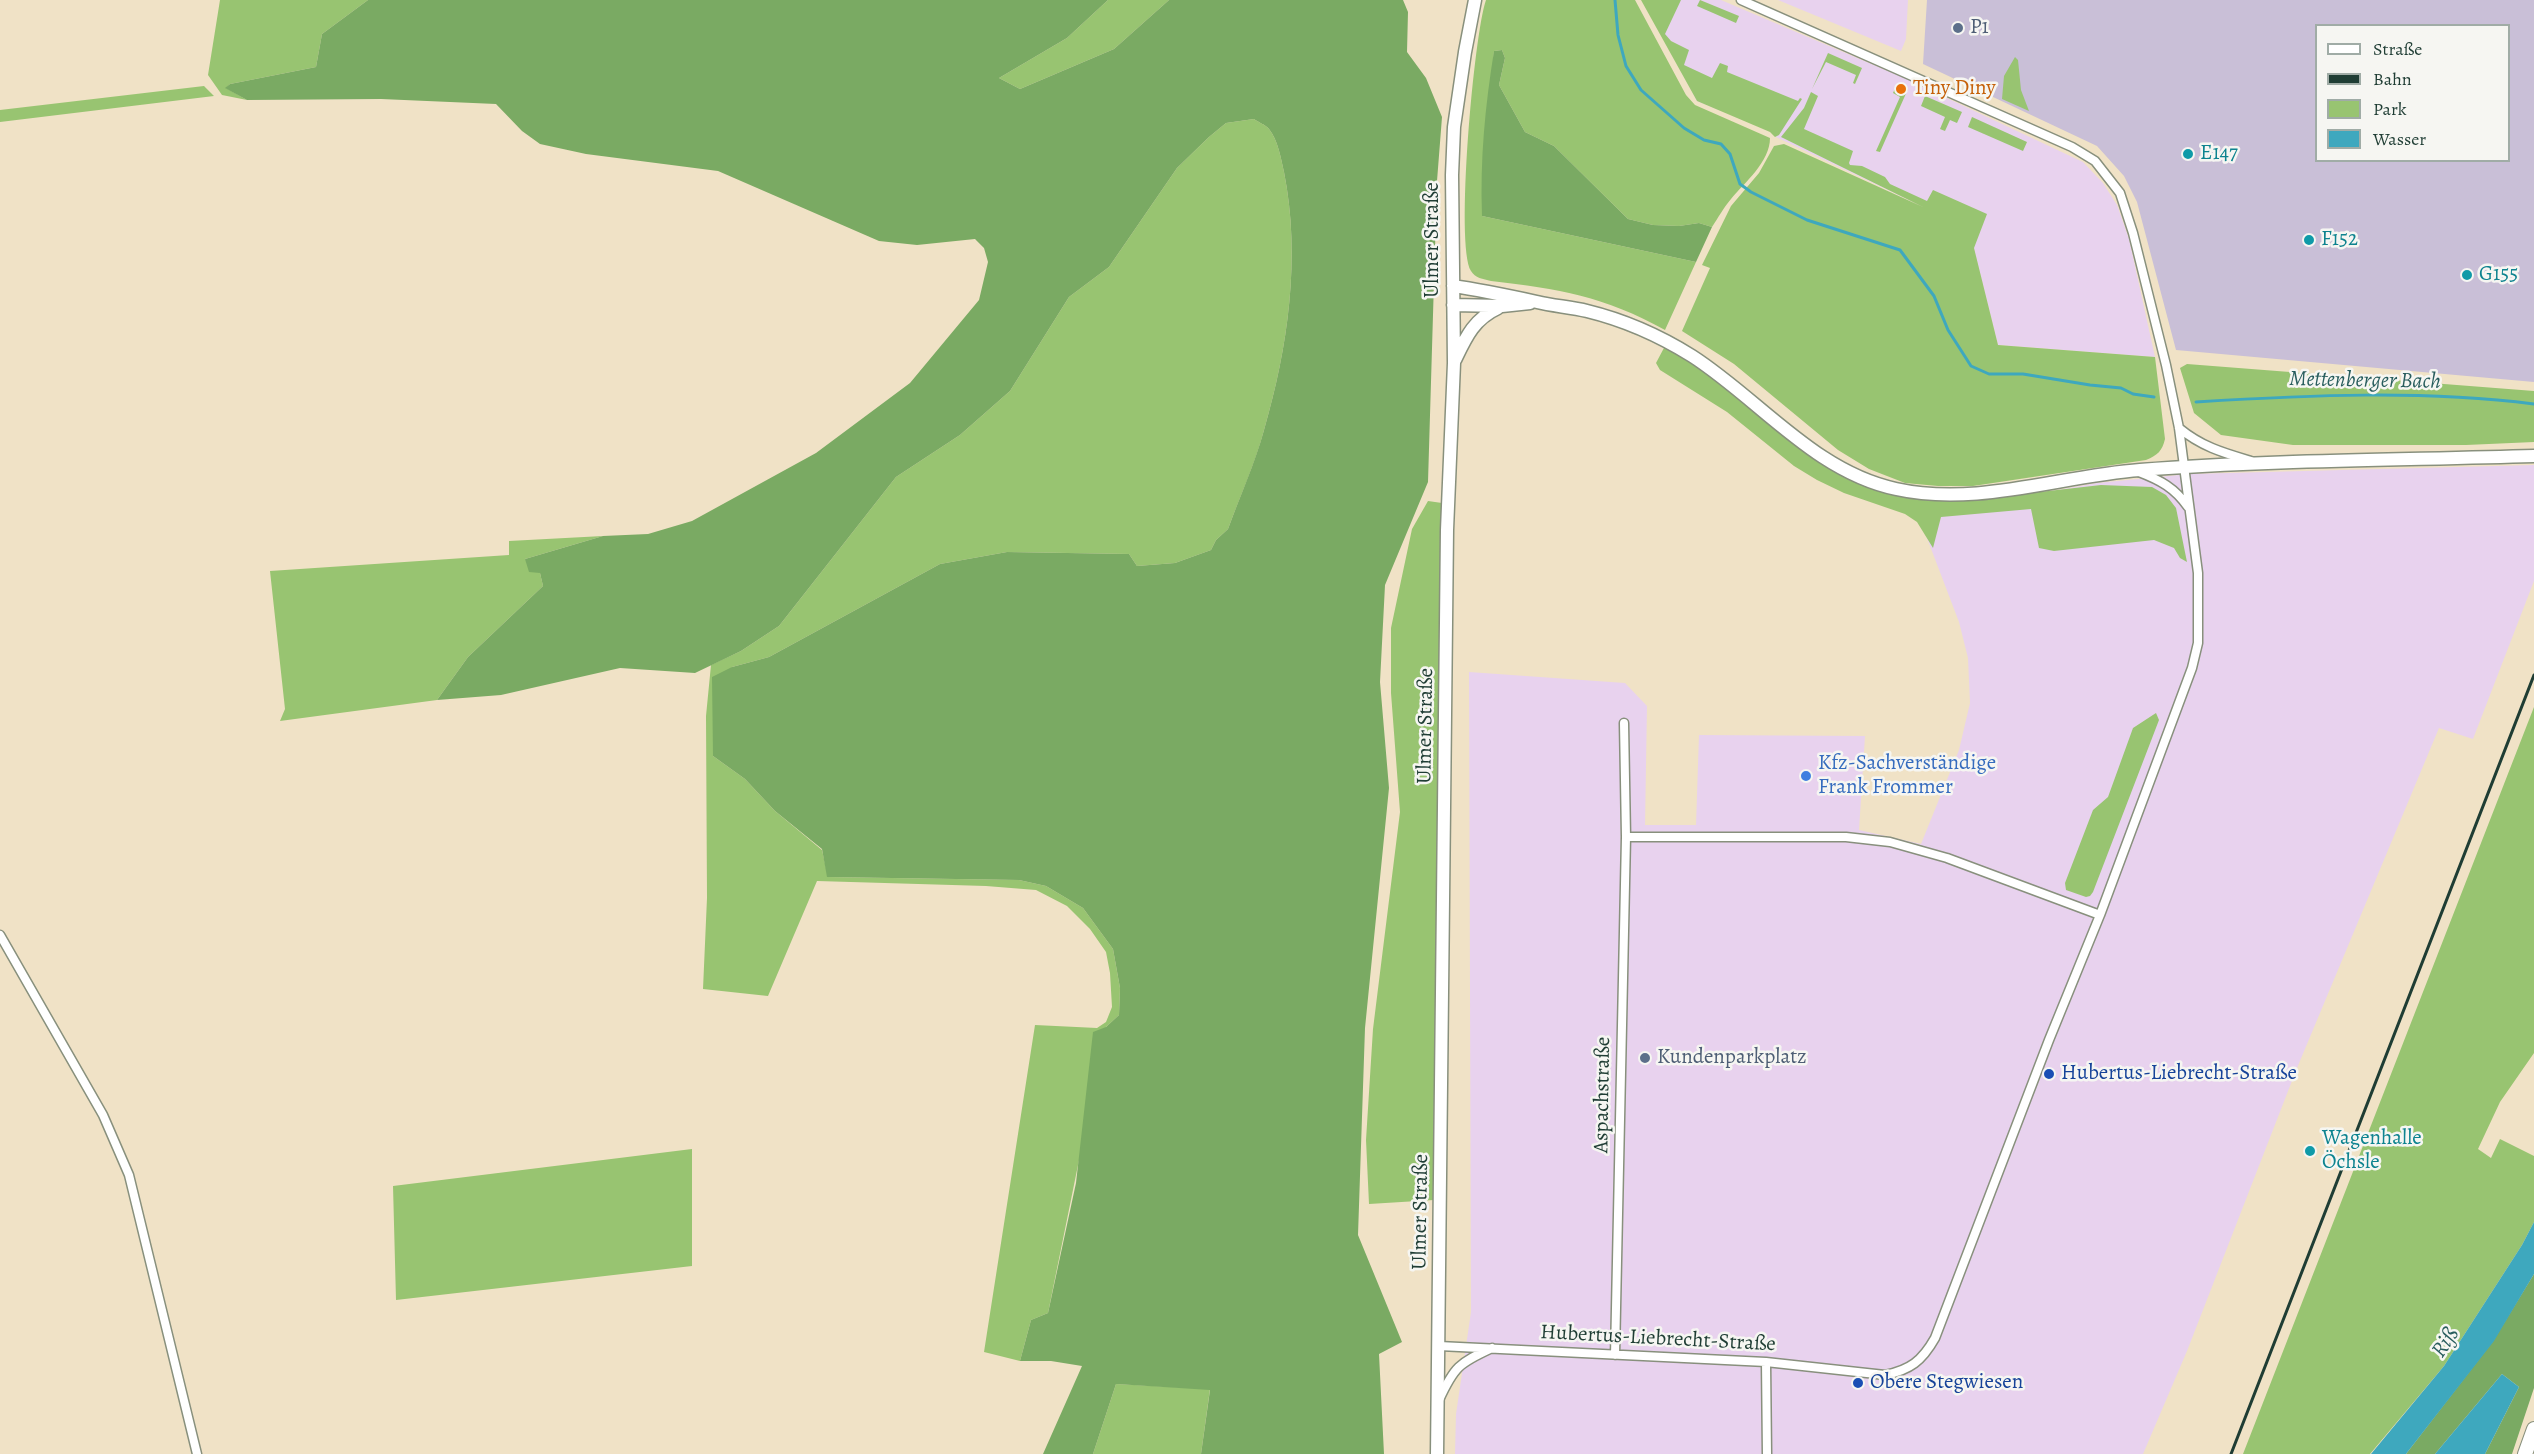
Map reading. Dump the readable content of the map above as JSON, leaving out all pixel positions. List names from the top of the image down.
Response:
{
  "streets": {
    "main road": ["Ulmer Straße"],
    "street": ["Aspachstraße", "Hubertus-Liebrecht-Straße"]
  },
  "crossings": [
    ["Ulmer Straße", "Hubertus-Liebrecht-Straße"],
    ["Aspachstraße", "Hubertus-Liebrecht-Straße"]
  ],
  "water": ["Mettenberger Bach", "Riß"],
  "places": [
    "P1",
    "Tiny Diny",
    "E147",
    "F152",
    "G155",
    "Kfz-Sachverständige Frank Frommer",
    "Kundenparkplatz",
    "Hubertus-Liebrecht-Straße",
    "Wagenhalle Öchsle",
    "Obere Stegwiesen"
  ],
  "legend": [
    "Straße",
    "Bahn",
    "Park",
    "Wasser"
  ]
}
